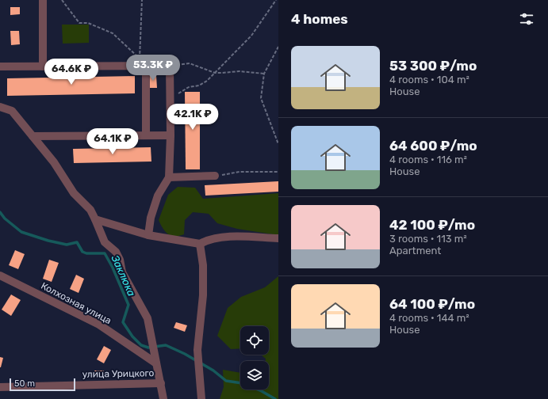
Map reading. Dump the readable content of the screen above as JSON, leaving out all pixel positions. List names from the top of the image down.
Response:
{
  "streets": {
    "street": ["Колхозная улица", "улица Урицкого"]
  },
  "water": ["Заклюка"],
  "scale_bar": "50 m",
  "page": {
    "heading": "4 homes",
    "list": [
      {
        "name": "53 300 ₽/mo",
        "note": "4 rooms · 104 m² · House"
      },
      {
        "name": "64 600 ₽/mo",
        "note": "4 rooms · 116 m² · House"
      },
      {
        "name": "42 100 ₽/mo",
        "note": "3 rooms · 113 m² · Apartment"
      },
      {
        "name": "64 100 ₽/mo",
        "note": "4 rooms · 144 m² · House"
      }
    ],
    "price": [
      "53.3K ₽",
      "64.6K ₽",
      "42.1K ₽",
      "64.1K ₽"
    ],
    "scale": "50 m"
  }
}
